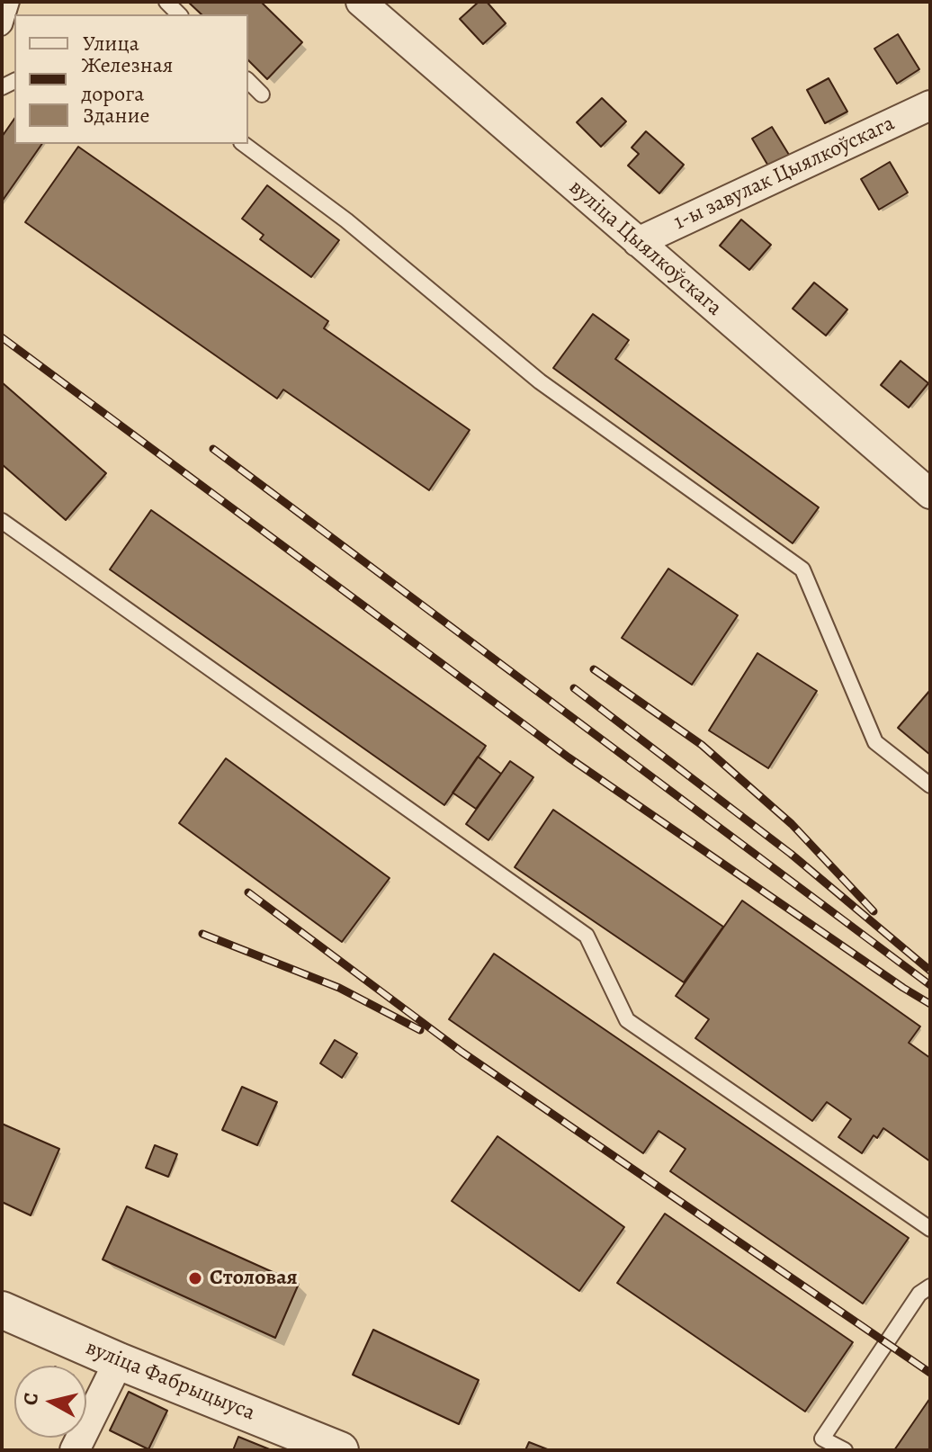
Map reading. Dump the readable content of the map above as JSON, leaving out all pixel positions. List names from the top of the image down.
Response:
{
  "streets": {
    "street": ["1-ы завулак Цыялкоўскага", "вуліца Цыялкоўскага", "вуліца Фабрыцыуса"]
  },
  "crossings": [
    ["1-ы завулак Цыялкоўскага", "вуліца Цыялкоўскага"]
  ],
  "places": ["Столовая"],
  "legend": ["Улица", "Железная дорога", "Здание"],
  "north": "left"
}
